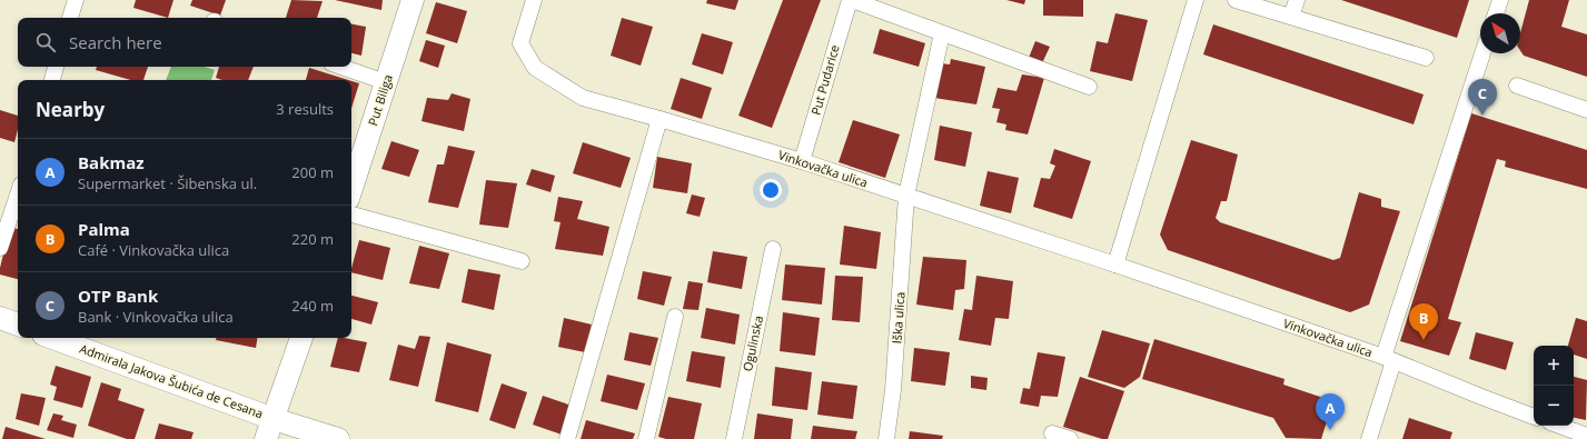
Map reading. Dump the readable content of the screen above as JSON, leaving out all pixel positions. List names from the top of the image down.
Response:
{
  "streets": {
    "street": [
      "Put Pudarice",
      "Put Biliga",
      "Vinkovačka ulica",
      "Iška ulica",
      "Ogulinska",
      "Admirala Jakova Šubića de Cesana"
    ]
  },
  "crossings": [
    ["Put Pudarice", "Vinkovačka ulica"],
    ["Vinkovačka ulica", "Iška ulica"]
  ],
  "north": "top left",
  "page": {
    "search": "Search here",
    "pins": ["C", "B", "A"],
    "heading": ["Nearby", "3 results"],
    "list": [
      {
        "mark": "A",
        "name": "Bakmaz",
        "note": "Supermarket · Šibenska ul.",
        "value": "200 m"
      },
      {
        "mark": "B",
        "name": "Palma",
        "note": "Café · Vinkovačka ulica",
        "value": "220 m"
      },
      {
        "mark": "C",
        "name": "OTP Bank",
        "note": "Bank · Vinkovačka ulica",
        "value": "240 m"
      }
    ],
    "map_buttons": ["+", "−"]
  }
}
